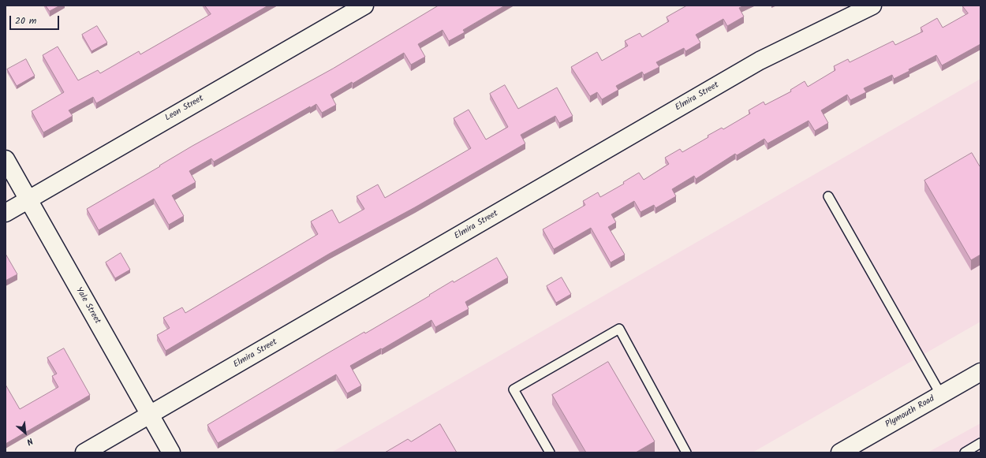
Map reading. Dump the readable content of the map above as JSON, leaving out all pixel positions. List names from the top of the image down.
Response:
{
  "streets": {
    "street": [
      "Elmira Street",
      "Leon Street",
      "Yale Street",
      "Plymouth Road"
    ]
  },
  "crossings": [
    ["Elmira Street", "Yale Street"],
    ["Leon Street", "Yale Street"]
  ],
  "scale_bar": "20 m",
  "north": "bottom right"
}
